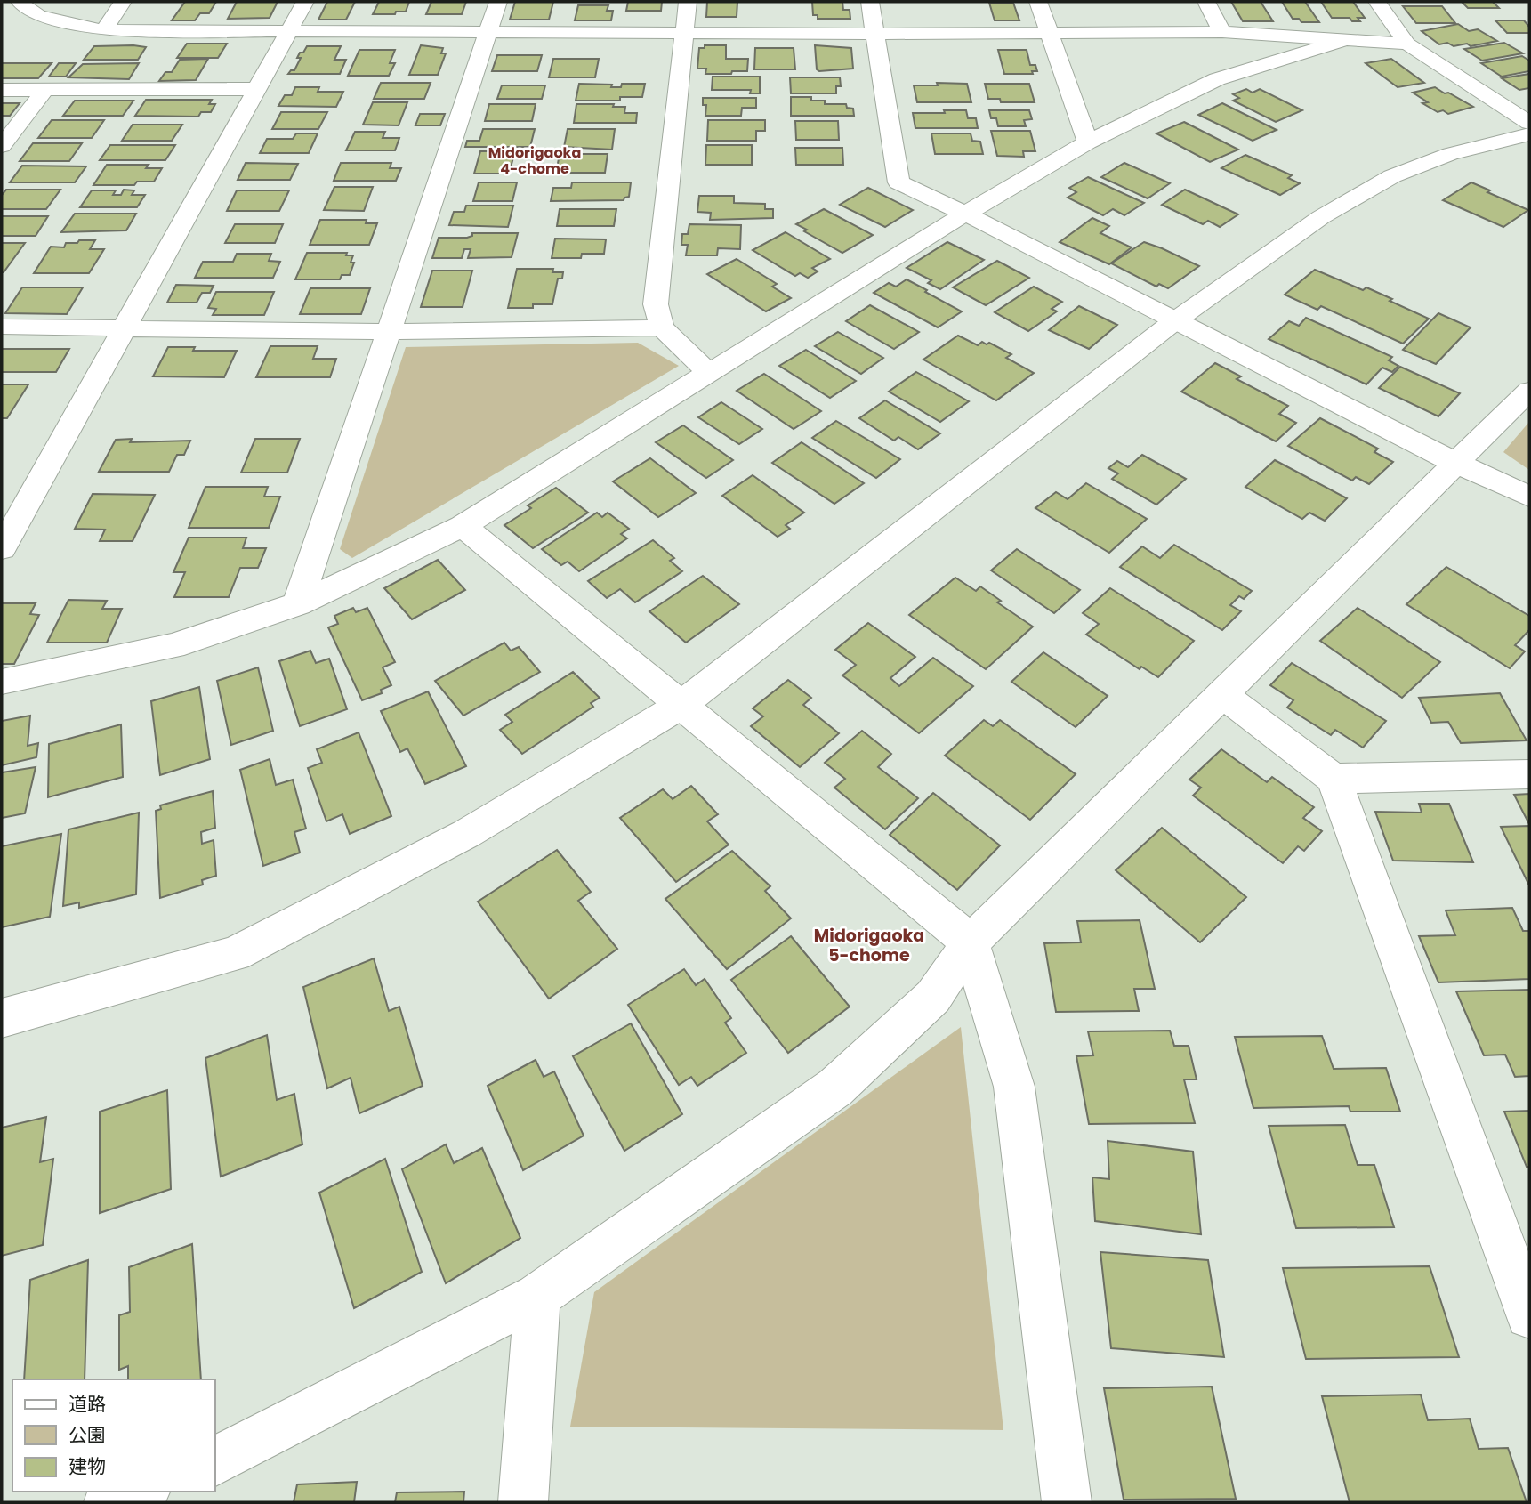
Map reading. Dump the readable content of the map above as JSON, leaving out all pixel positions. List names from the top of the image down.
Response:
{
  "districts": ["Midorigaoka 4-chome", "Midorigaoka 5-chome"],
  "legend": ["道路", "公園", "建物"]
}
